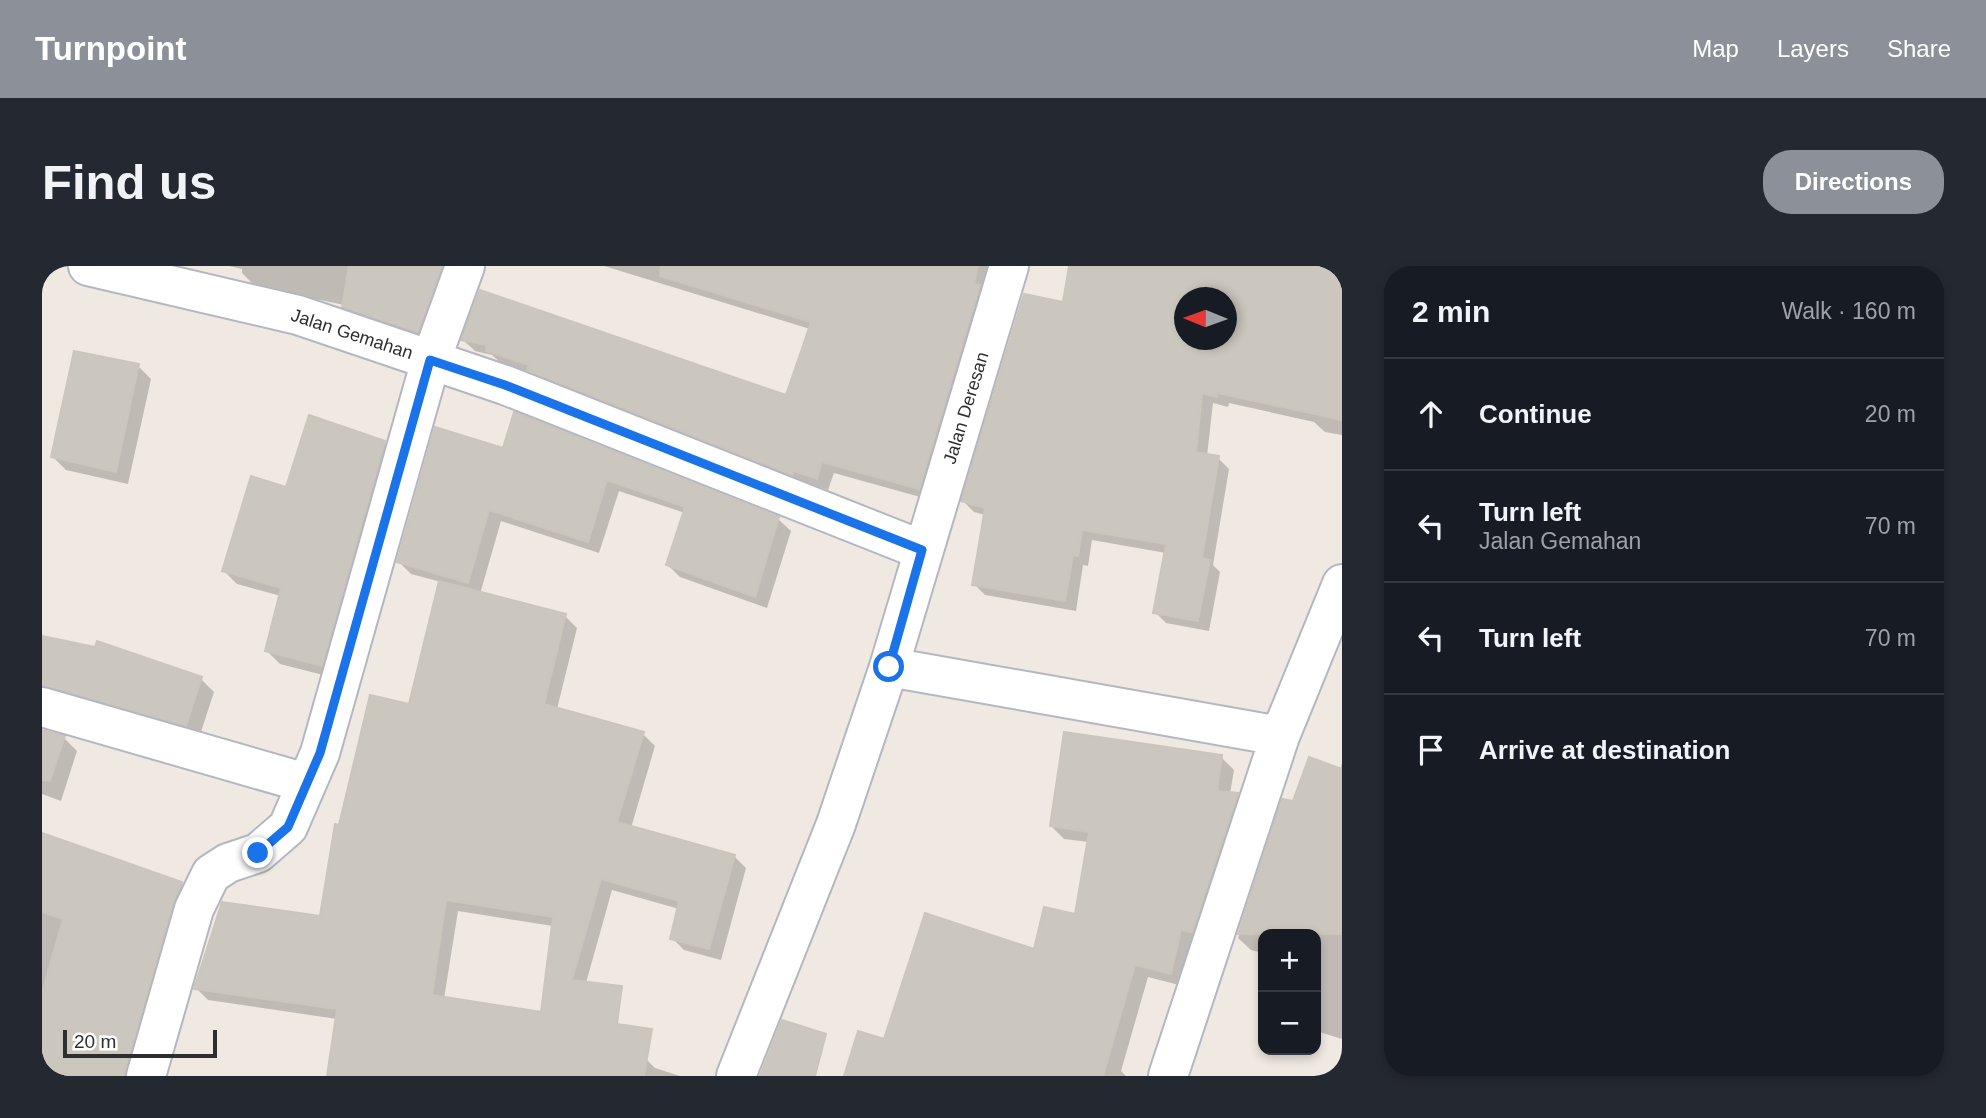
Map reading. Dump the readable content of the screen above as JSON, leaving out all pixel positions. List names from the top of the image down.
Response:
{
  "streets": {
    "street": ["Jalan Gemahan", "Jalan Deresan"]
  },
  "crossings": [
    ["Jalan Gemahan", "Jalan Deresan"]
  ],
  "scale_bar": "20 m",
  "north": "left",
  "page": {
    "header": "Turnpoint",
    "nav": ["Map", "Layers", "Share"],
    "buttons": "Directions",
    "title": "Find us",
    "heading": ["2 min", "Walk · 160 m"],
    "list": [
      ["Continue", "20 m"],
      ["Turn left", "Jalan Gemahan", "70 m"],
      ["Turn left", "70 m"],
      "Arrive at destination"
    ],
    "map_buttons": ["+", "−"],
    "scale": "20 m"
  }
}
